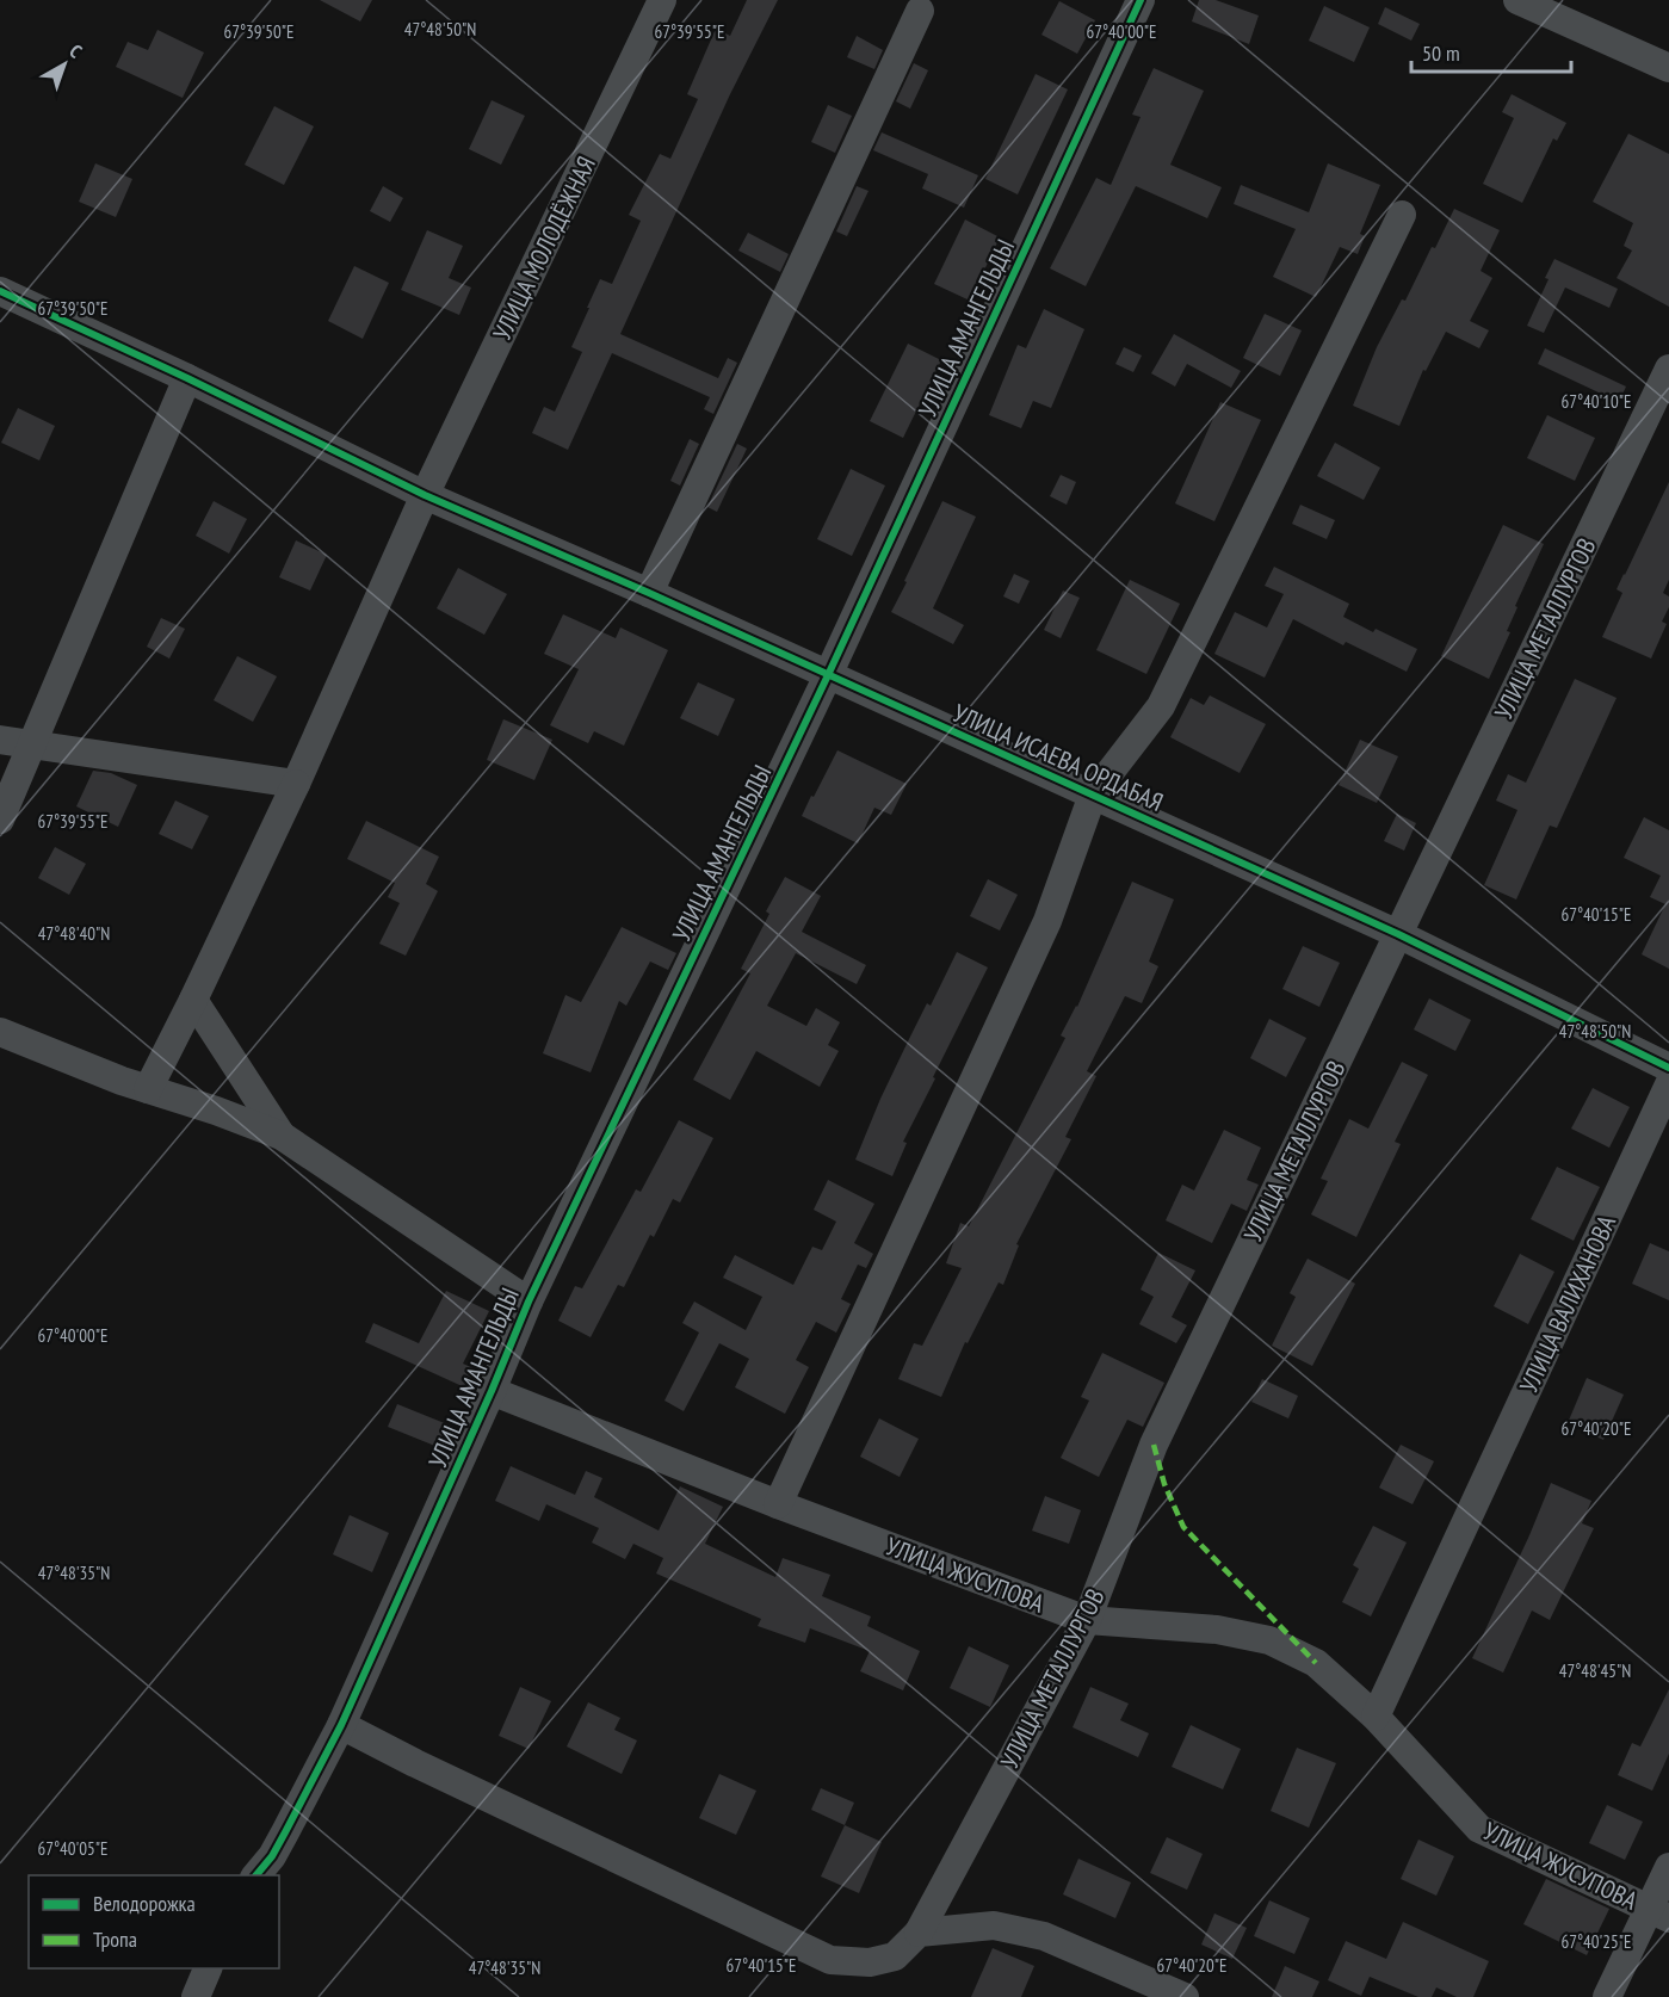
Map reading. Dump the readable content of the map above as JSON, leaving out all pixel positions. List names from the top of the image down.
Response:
{
  "streets": {
    "street": [
      "УЛИЦА МОЛОДЁЖНАЯ",
      "УЛИЦА АМАНГЕЛЬДЫ",
      "УЛИЦА МЕТАЛЛУРГОВ",
      "УЛИЦА ИСАЕВА ОРДАБАЯ",
      "УЛИЦА ВАЛИХАНОВА",
      "УЛИЦА ЖУСУПОВА"
    ]
  },
  "crossings": [
    ["УЛИЦА МОЛОДЁЖНАЯ", "УЛИЦА ИСАЕВА ОРДАБАЯ"],
    ["УЛИЦА АМАНГЕЛЬДЫ", "УЛИЦА МЕТАЛЛУРГОВ"],
    ["УЛИЦА АМАНГЕЛЬДЫ", "УЛИЦА ИСАЕВА ОРДАБАЯ"],
    ["УЛИЦА АМАНГЕЛЬДЫ", "УЛИЦА ЖУСУПОВА"],
    ["УЛИЦА МЕТАЛЛУРГОВ", "УЛИЦА ИСАЕВА ОРДАБАЯ"],
    ["УЛИЦА МЕТАЛЛУРГОВ", "УЛИЦА ЖУСУПОВА"],
    ["УЛИЦА ВАЛИХАНОВА", "УЛИЦА ЖУСУПОВА"]
  ],
  "legend": ["Велодорожка", "Тропа"],
  "scale_bar": "50 m",
  "north": "top right",
  "coordinates": [
    "47°48'50\"N",
    "67°39'50\"E",
    "67°39'55\"E",
    "67°40'00\"E",
    "67°40'10\"E",
    "67°40'15\"E",
    "47°48'40\"N",
    "67°40'20\"E",
    "47°48'35\"N",
    "47°48'45\"N",
    "67°40'05\"E",
    "67°40'25\"E"
  ]
}
